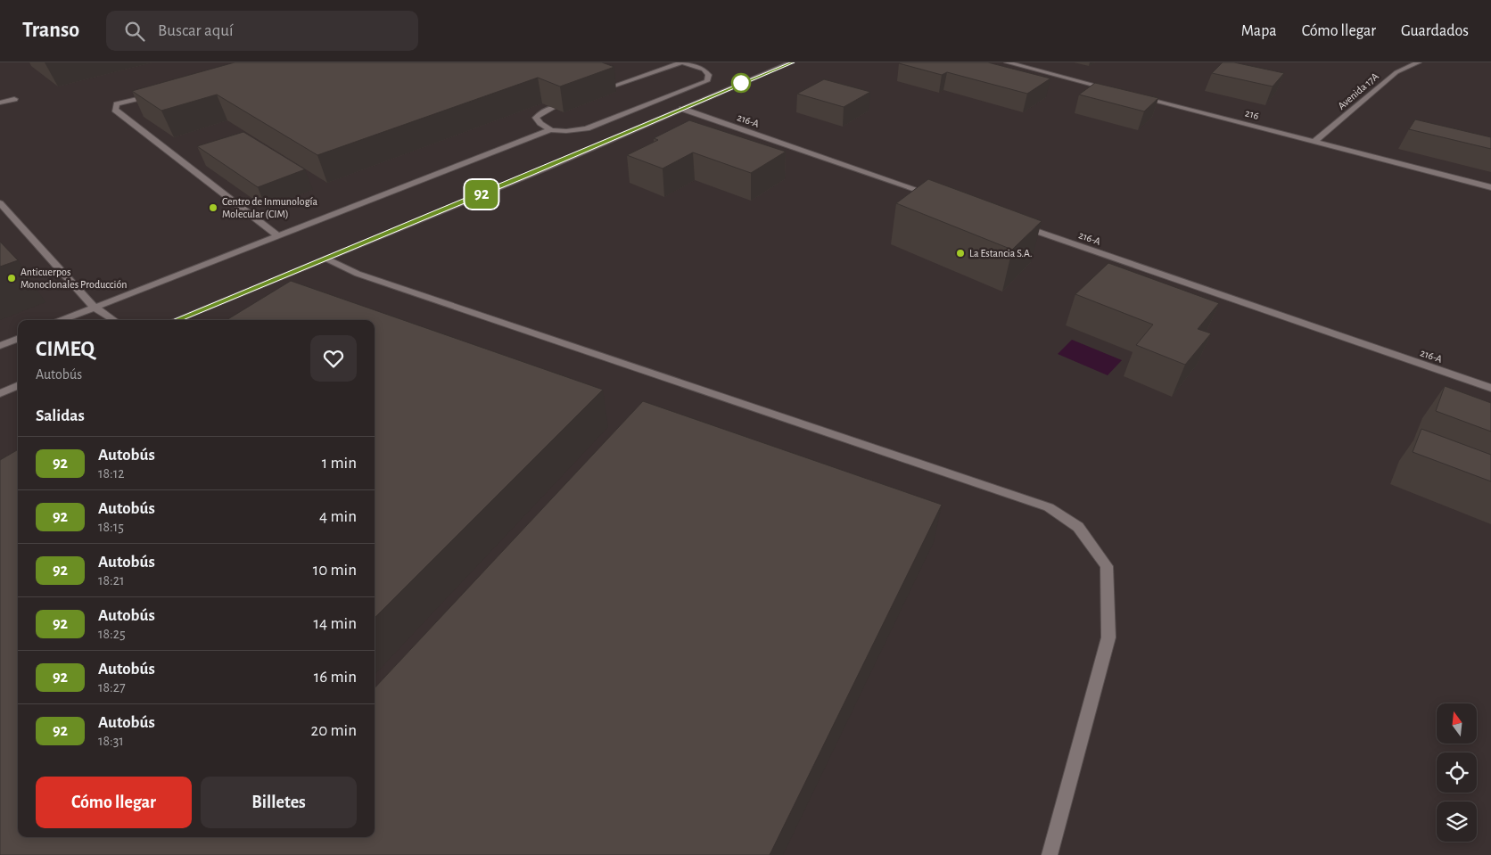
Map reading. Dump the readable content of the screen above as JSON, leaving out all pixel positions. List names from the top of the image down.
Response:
{
  "streets": {
    "street": ["Avenida 17A", "216", "216-A"]
  },
  "crossings": [
    ["Avenida 17A", "216"]
  ],
  "places": ["Centro de Inmunología Molecular (CIM)", "La Estancia S.A.", "Anticuerpos Monoclonales Producción"],
  "lines": ["bus line 92"],
  "north": "top",
  "page": {
    "header": "Transo",
    "search": "Buscar aquí",
    "nav": ["Mapa", "Cómo llegar", "Guardados"],
    "on_map": "92",
    "heading": [
      ["CIMEQ", "Autobús"],
      "Salidas"
    ],
    "list": [
      {
        "mark": "92",
        "name": "Autobús",
        "note": "18:12",
        "value": "1 min"
      },
      {
        "mark": "92",
        "name": "Autobús",
        "note": "18:15",
        "value": "4 min"
      },
      {
        "mark": "92",
        "name": "Autobús",
        "note": "18:21",
        "value": "10 min"
      },
      {
        "mark": "92",
        "name": "Autobús",
        "note": "18:25",
        "value": "14 min"
      },
      {
        "mark": "92",
        "name": "Autobús",
        "note": "18:27",
        "value": "16 min"
      },
      {
        "mark": "92",
        "name": "Autobús",
        "note": "18:31",
        "value": "20 min"
      }
    ],
    "buttons": ["Cómo llegar", "Billetes"]
  }
}
